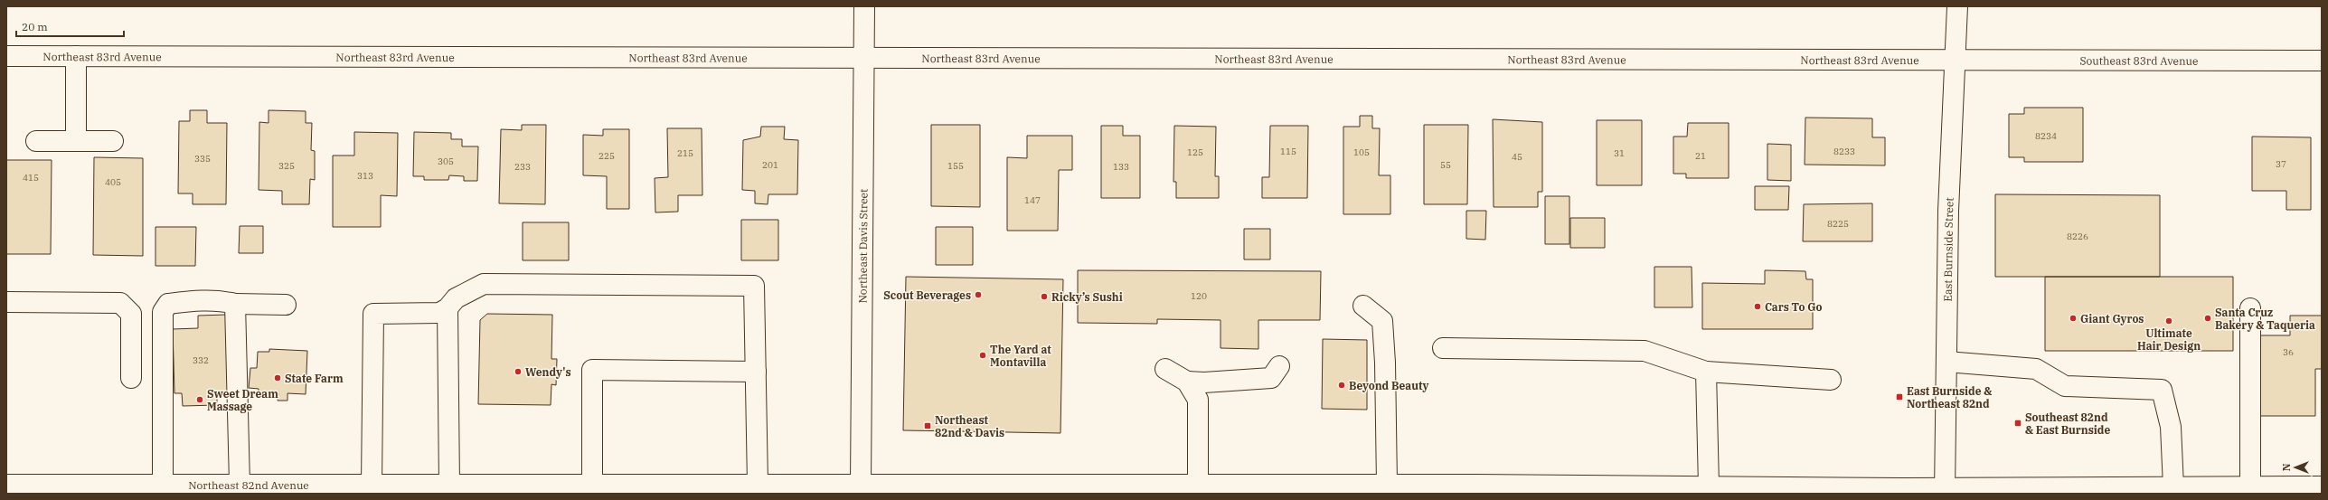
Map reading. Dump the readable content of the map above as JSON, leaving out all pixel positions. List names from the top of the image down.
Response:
{
  "streets": {
    "street": [
      "Northeast 83rd Avenue",
      "Southeast 83rd Avenue",
      "Northeast Davis Street",
      "East Burnside Street",
      "Northeast 82nd Avenue"
    ]
  },
  "crossings": [
    ["Northeast 83rd Avenue", "Southeast 83rd Avenue"],
    ["Northeast 83rd Avenue", "Northeast Davis Street"],
    ["Northeast 83rd Avenue", "East Burnside Street"],
    ["Southeast 83rd Avenue", "East Burnside Street"],
    ["Northeast Davis Street", "Northeast 82nd Avenue"],
    ["East Burnside Street", "Northeast 82nd Avenue"]
  ],
  "places": {
    "other": [
      "Scout Beverages",
      "Ricky’s Sushi",
      "Cars To Go",
      "Giant Gyros",
      "Santa Cruz Bakery & Taqueria",
      "Ultimate Hair Design",
      "The Yard at Montavilla",
      "Wendy's",
      "State Farm",
      "Beyond Beauty",
      "Sweet Dream Massage"
    ],
    "transit": ["East Burnside & Northeast 82nd", "Southeast 82nd & East Burnside", "Northeast 82nd & Davis"]
  },
  "house_numbers": [
    "8234",
    "115",
    "8233",
    "125",
    "105",
    "215",
    "31",
    "225",
    "21",
    "45",
    "335",
    "305",
    "37",
    "201",
    "55",
    "325",
    "155",
    "233",
    "133",
    "313",
    "415",
    "405",
    "147",
    "8225",
    "8226",
    "120",
    "36",
    "332"
  ],
  "scale_bar": "20 m",
  "north": "left"
}
